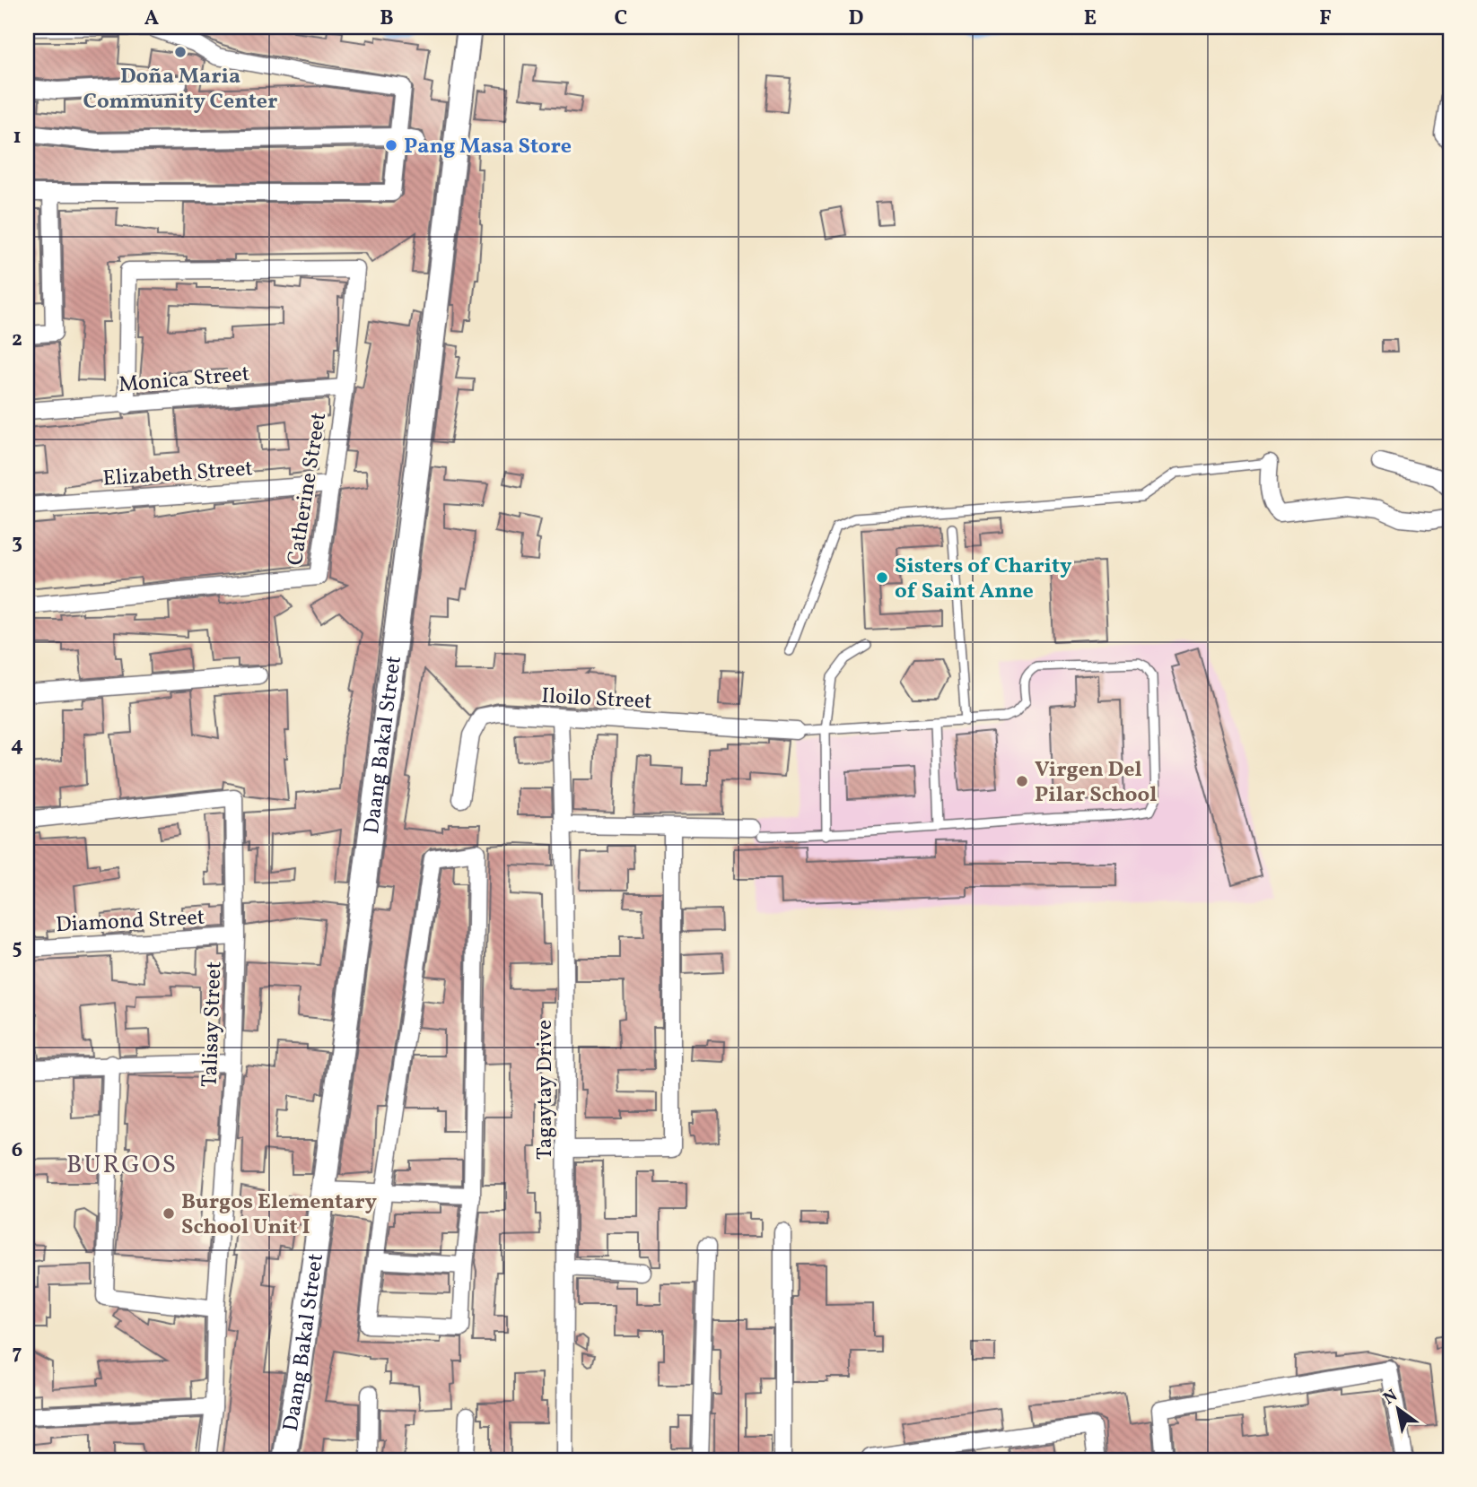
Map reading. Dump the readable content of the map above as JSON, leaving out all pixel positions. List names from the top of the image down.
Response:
{
  "streets": {
    "street": [
      "Monica Street",
      "Elizabeth Street",
      "Catherine Street",
      "Iloilo Street",
      "Daang Bakal Street",
      "Diamond Street",
      "Talisay Street",
      "Tagaytay Drive"
    ]
  },
  "crossings": [
    ["Monica Street", "Catherine Street"],
    ["Elizabeth Street", "Catherine Street"],
    ["Iloilo Street", "Tagaytay Drive"],
    ["Diamond Street", "Talisay Street"]
  ],
  "districts": ["BURGOS"],
  "places": [
    "Doña Maria Community Center",
    "Pang Masa Store",
    "Sisters of Charity of Saint Anne",
    "Virgen Del Pilar School",
    "Burgos Elementary School Unit I"
  ],
  "north": "top left",
  "grid": {
    "columns": [
      "A",
      "B",
      "C",
      "D",
      "E",
      "F"
    ],
    "rows": [
      "1",
      "2",
      "3",
      "4",
      "5",
      "6",
      "7"
    ]
  }
}
